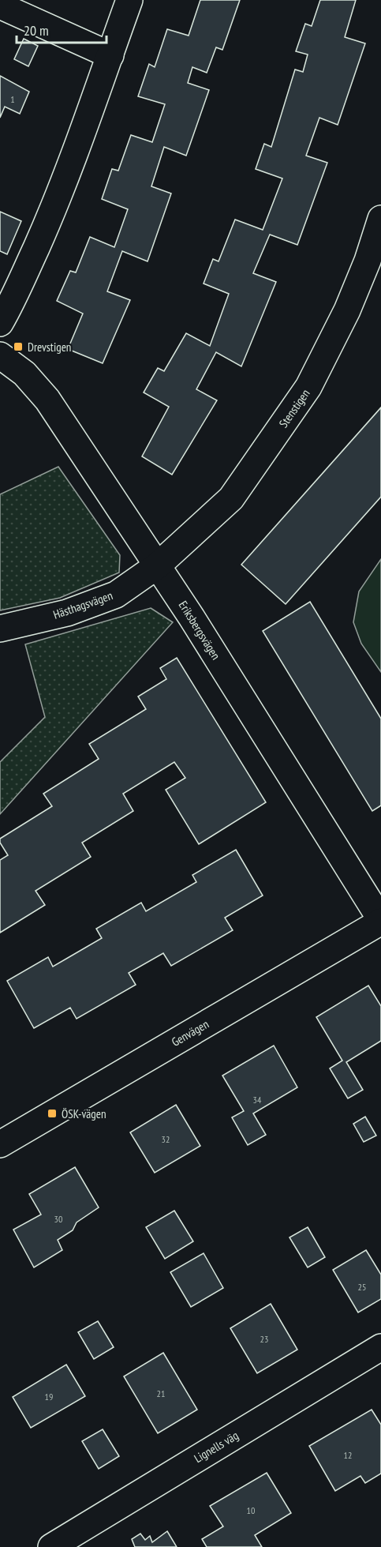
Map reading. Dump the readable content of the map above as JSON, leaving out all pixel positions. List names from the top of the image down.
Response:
{
  "streets": {
    "street": [
      "Stenstigen",
      "Hästhagsvägen",
      "Eriksbergsvägen",
      "Genvägen",
      "Lignells väg"
    ]
  },
  "crossings": [
    ["Stenstigen", "Hästhagsvägen"],
    ["Stenstigen", "Eriksbergsvägen"],
    ["Hästhagsvägen", "Eriksbergsvägen"],
    ["Eriksbergsvägen", "Genvägen"]
  ],
  "places": {
    "transit": ["Drevstigen", "ÖSK-vägen"]
  },
  "house_numbers": [
    "1",
    "34",
    "32",
    "30",
    "25",
    "23",
    "21",
    "19",
    "12",
    "10"
  ],
  "scale_bar": "20 m"
}
